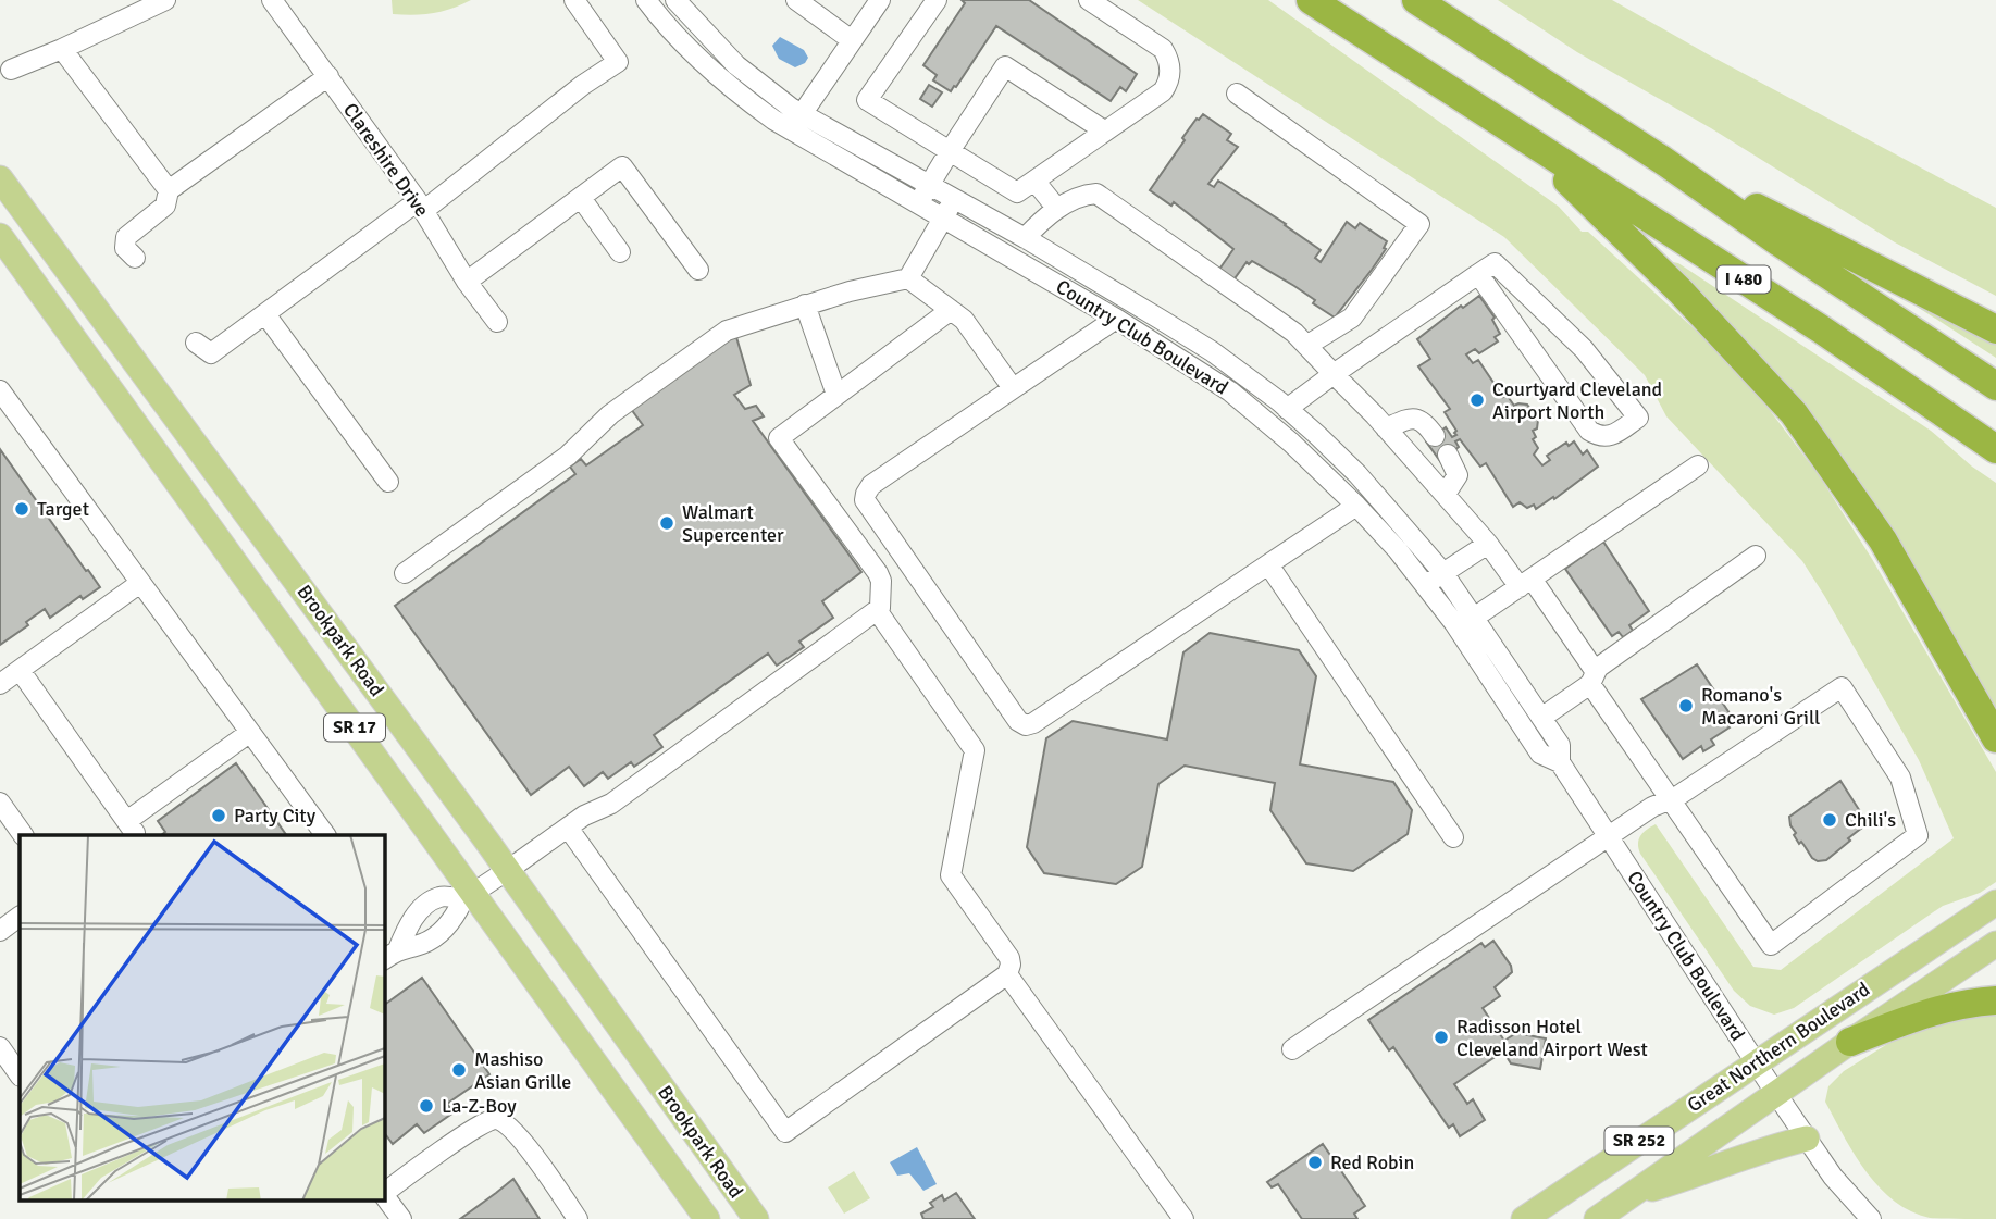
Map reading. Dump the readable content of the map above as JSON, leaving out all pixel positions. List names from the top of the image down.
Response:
{
  "streets": {
    "highway": ["I 480"],
    "main road": [
      "Brookpark Road",
      "SR 17",
      "Great Northern Boulevard",
      "SR 252"
    ],
    "street": ["Clareshire Drive", "Country Club Boulevard"]
  },
  "crossings": [
    ["Country Club Boulevard", "Great Northern Boulevard"]
  ],
  "places": [
    "Courtyard Cleveland Airport North",
    "Target",
    "Walmart Supercenter",
    "Romano's Macaroni Grill",
    "Party City",
    "Chili's",
    "Radisson Hotel Cleveland Airport West",
    "Mashiso Asian Grille",
    "La-Z-Boy",
    "Red Robin"
  ]
}
